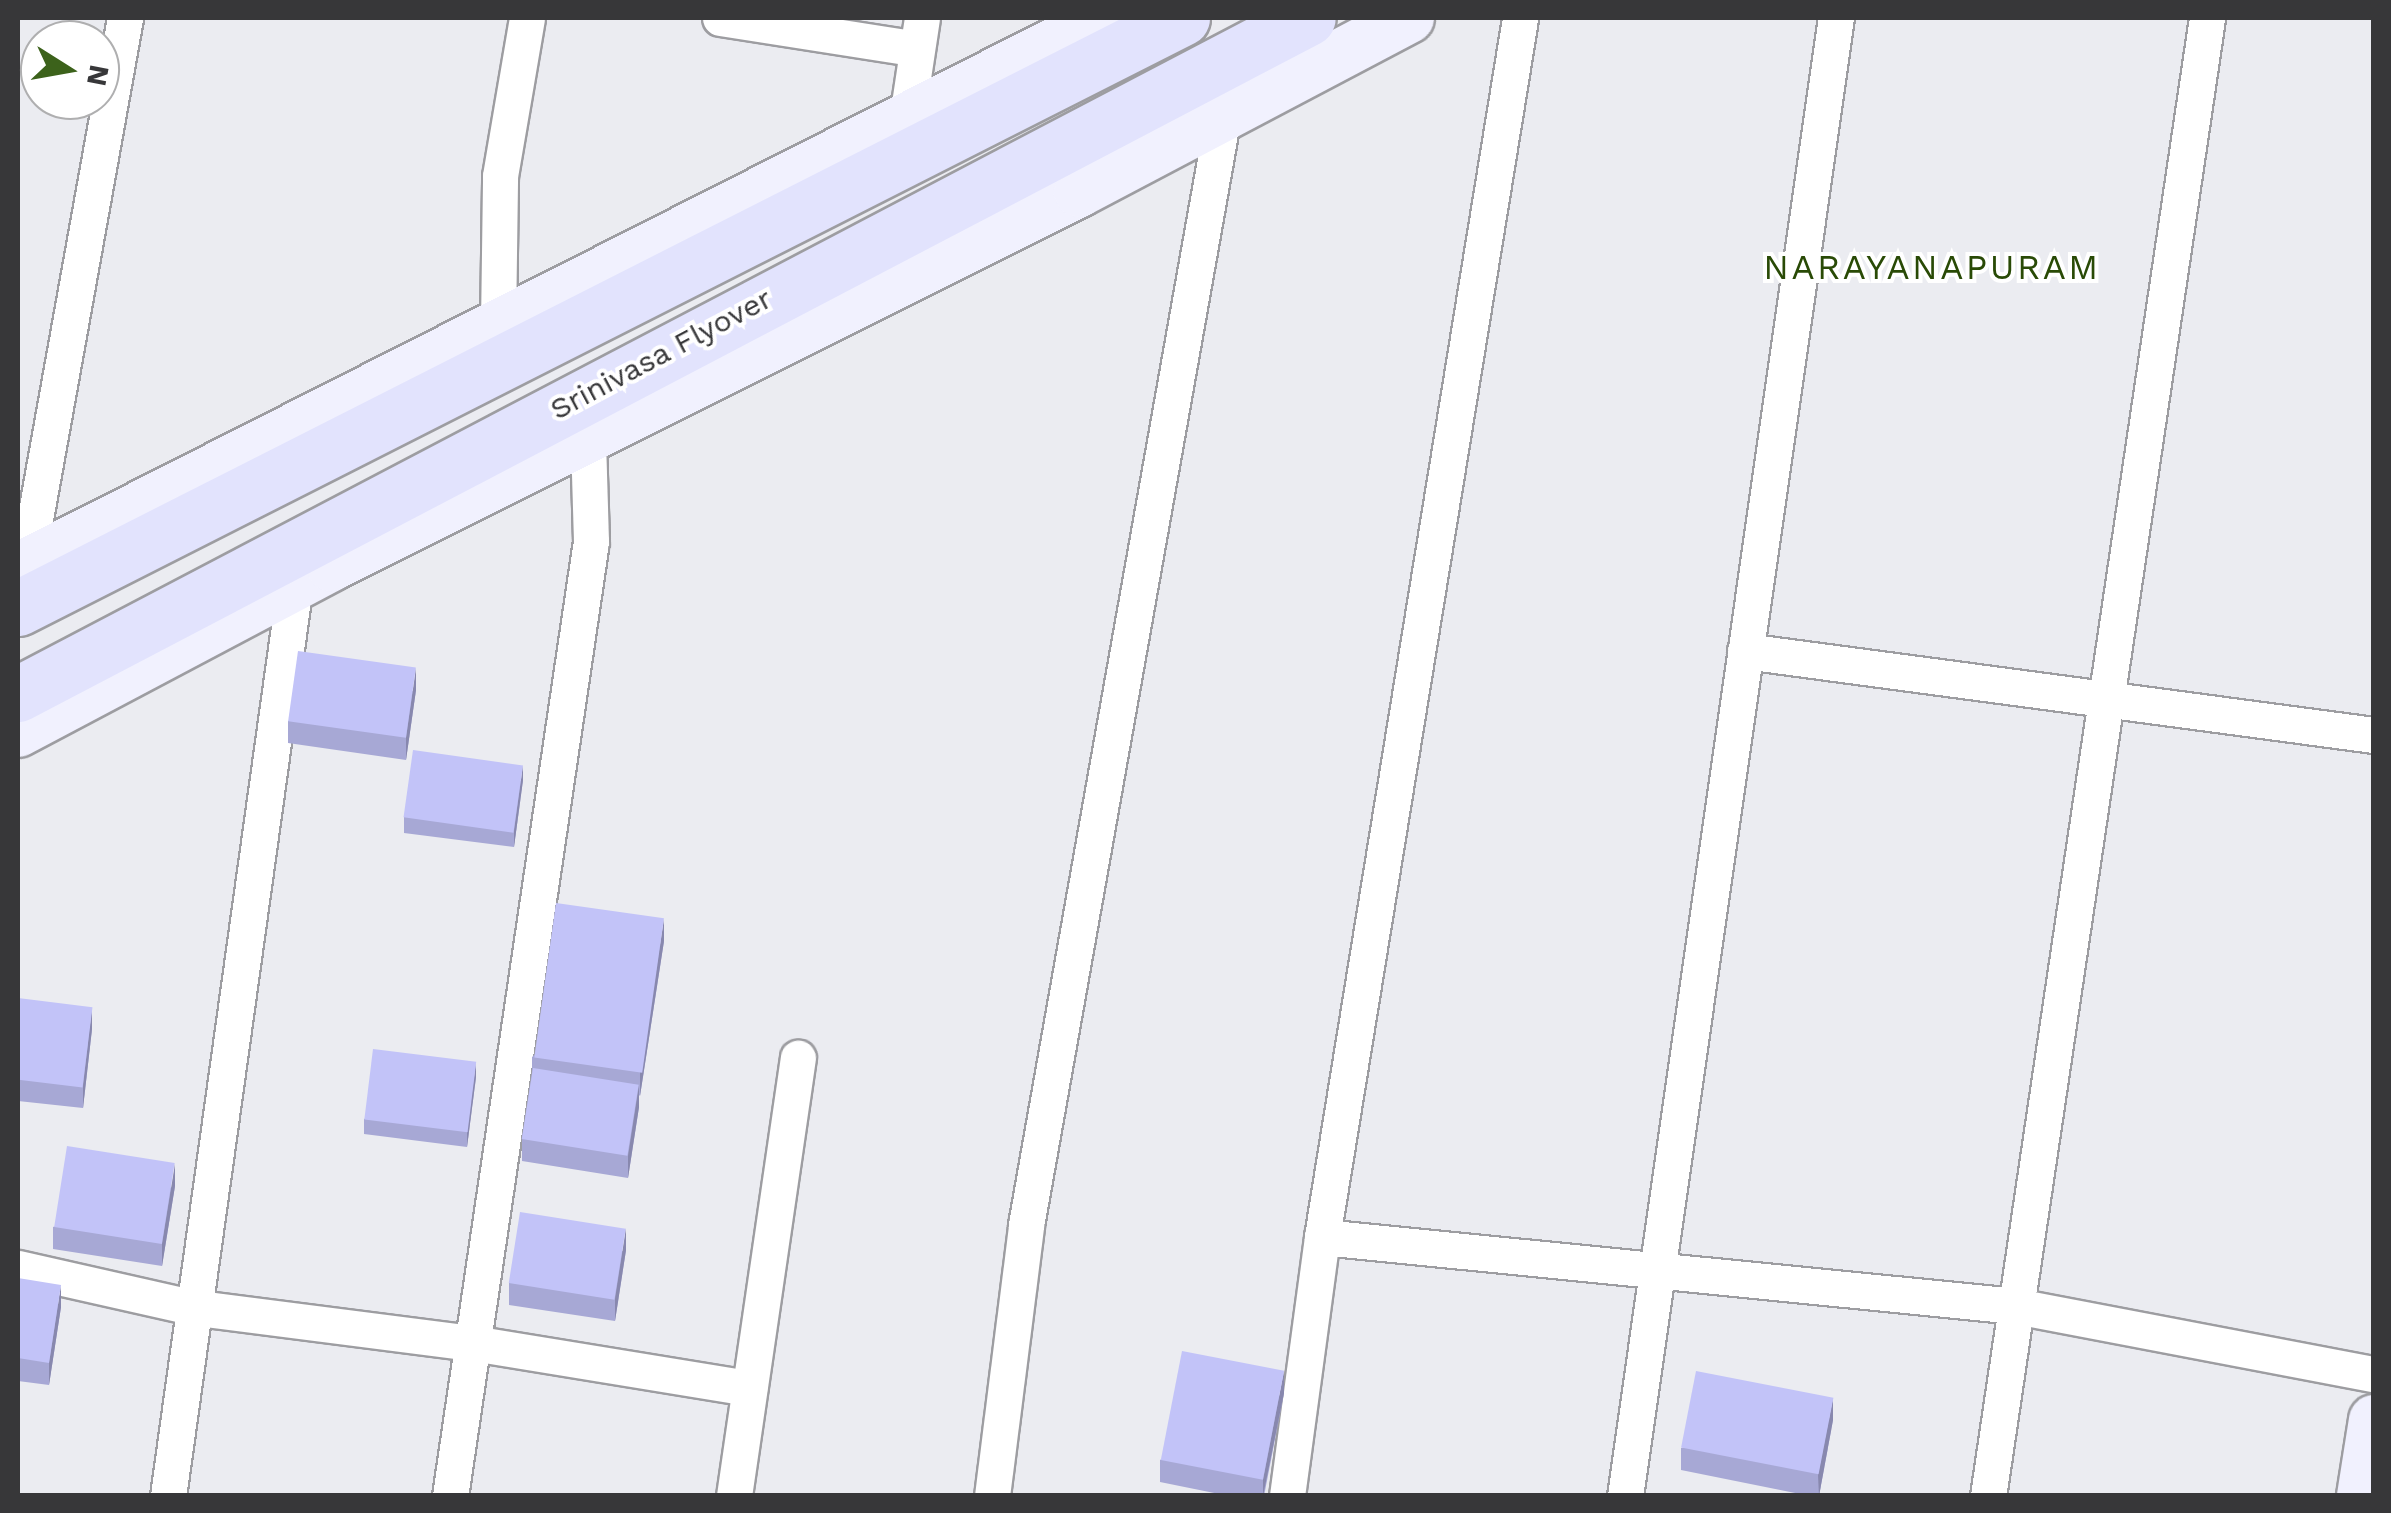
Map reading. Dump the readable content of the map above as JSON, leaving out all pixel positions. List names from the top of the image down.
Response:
{
  "streets": {
    "main road": ["Srinivasa Flyover"]
  },
  "districts": ["NARAYANAPURAM"],
  "north": "right"
}
